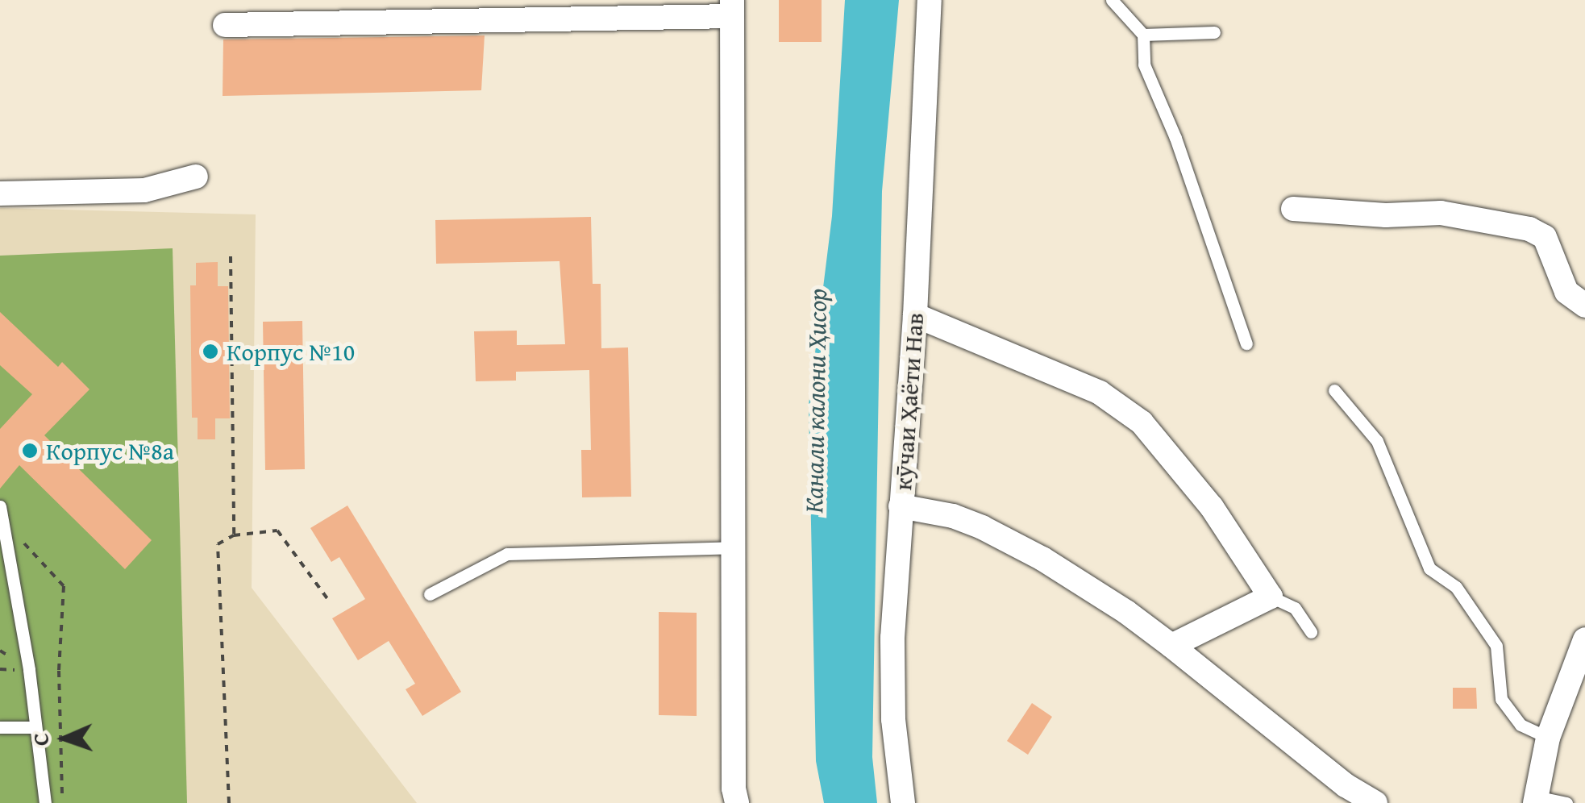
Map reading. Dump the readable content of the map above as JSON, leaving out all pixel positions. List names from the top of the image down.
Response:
{
  "streets": {
    "street": ["кӯчаи Ҳаёти Нав"]
  },
  "water": ["Канали калони Ҳисор"],
  "places": ["Корпус №10", "Корпус №8а"],
  "north": "left"
}
